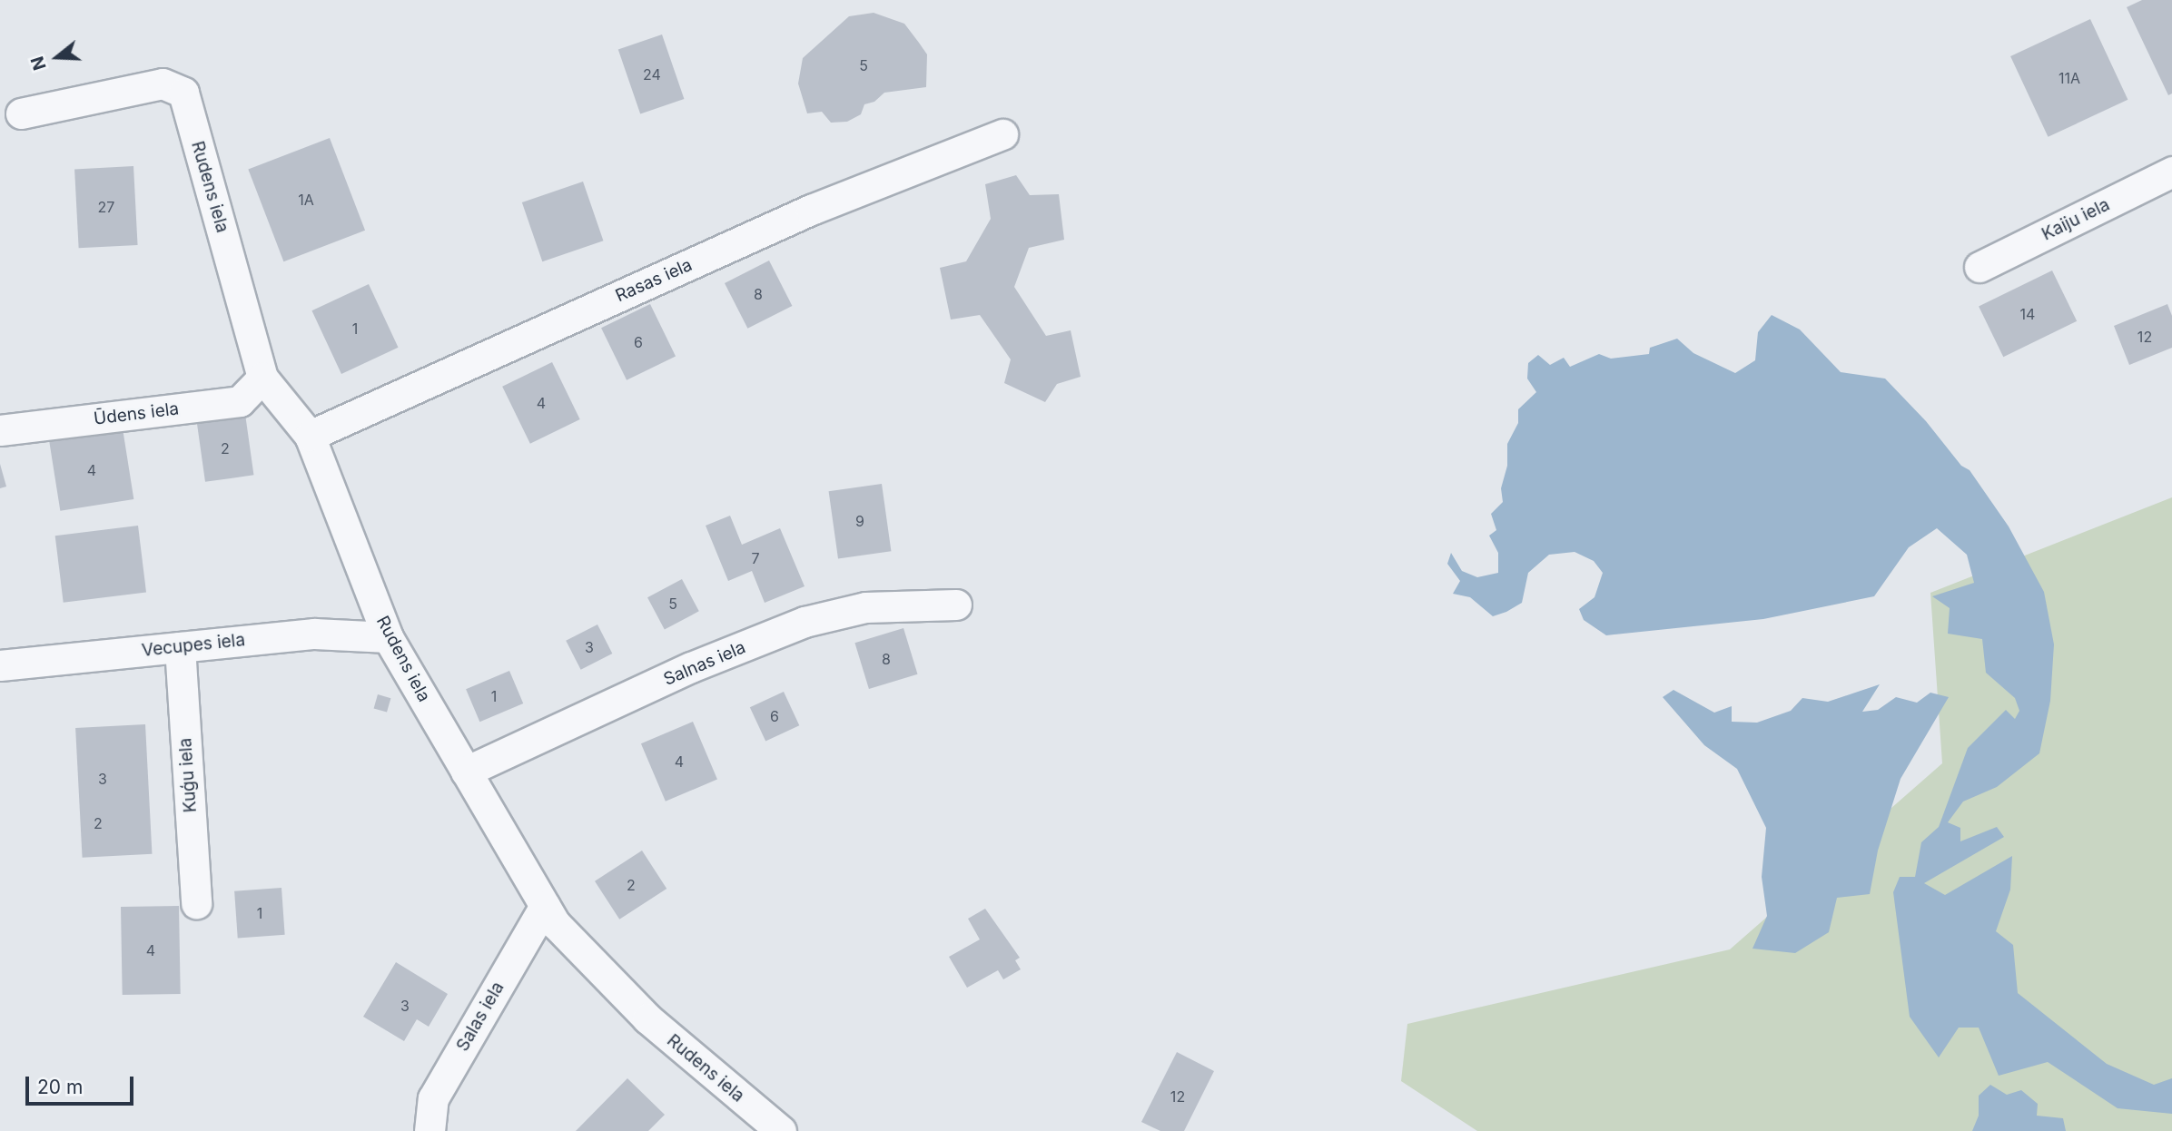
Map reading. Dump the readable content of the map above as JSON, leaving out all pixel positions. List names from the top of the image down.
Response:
{
  "streets": {
    "street": [
      "Rudens iela",
      "Kaiju iela",
      "Rasas iela",
      "Ūdens iela",
      "Vecupes iela",
      "Salnas iela",
      "Kuģu iela",
      "Salas iela"
    ]
  },
  "crossings": [
    ["Rudens iela", "Rasas iela"],
    ["Rudens iela", "Ūdens iela"],
    ["Rudens iela", "Vecupes iela"],
    ["Rudens iela", "Salnas iela"],
    ["Rudens iela", "Salas iela"],
    ["Vecupes iela", "Kuģu iela"]
  ],
  "house_numbers": [
    "5",
    "24",
    "11A",
    "1A",
    "27",
    "8",
    "14",
    "1",
    "12",
    "6",
    "4",
    "2",
    "4",
    "9",
    "7",
    "5",
    "3",
    "8",
    "1",
    "6",
    "4",
    "3",
    "2",
    "2",
    "1",
    "4",
    "3",
    "12"
  ],
  "scale_bar": "20 m",
  "north": "left"
}
